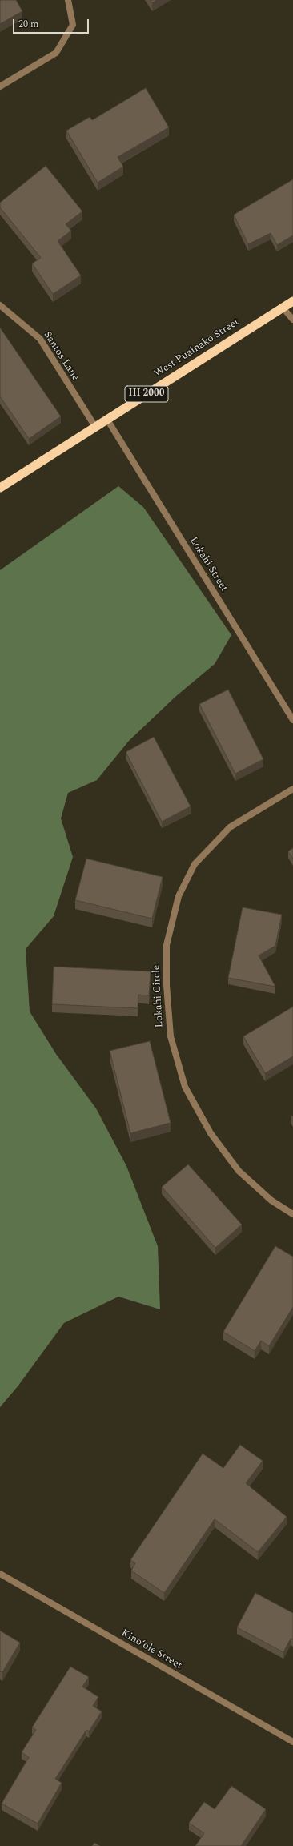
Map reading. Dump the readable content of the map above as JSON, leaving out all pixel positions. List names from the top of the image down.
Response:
{
  "streets": {
    "highway": ["West Puainako Street", "HI 2000"],
    "street": [
      "Santos Lane",
      "Lokahi Street",
      "Lokahi Circle",
      "Kinoʻole Street"
    ]
  },
  "crossings": [
    ["West Puainako Street", "Santos Lane"],
    ["West Puainako Street", "Lokahi Street"]
  ],
  "scale_bar": "20 m"
}
